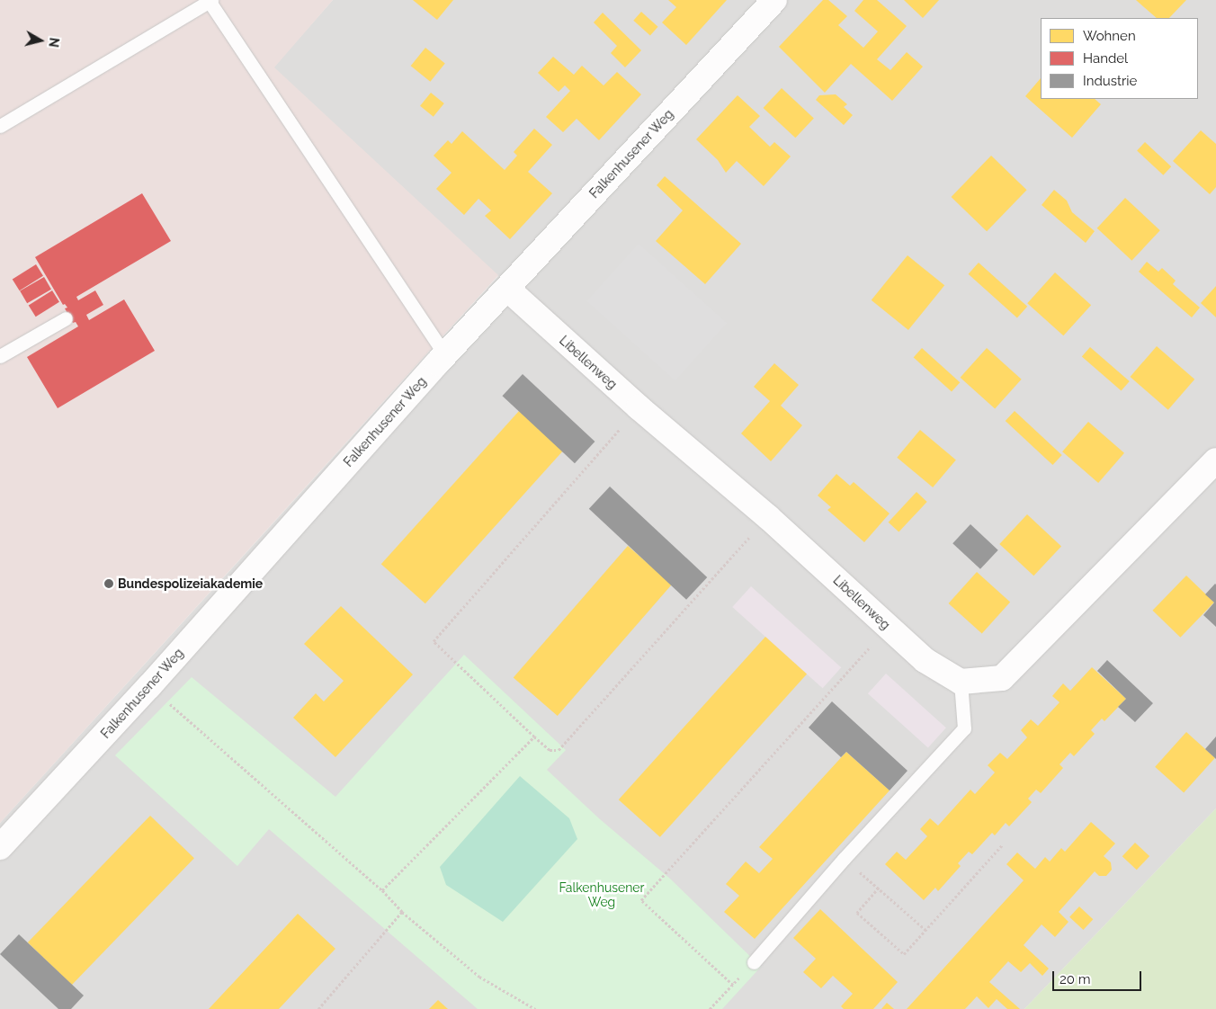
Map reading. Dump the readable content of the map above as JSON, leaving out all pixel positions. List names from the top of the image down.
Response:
{
  "streets": {
    "street": ["Falkenhusener Weg", "Libellenweg"]
  },
  "crossings": [
    ["Falkenhusener Weg", "Libellenweg"]
  ],
  "parks": ["Falkenhusener Weg"],
  "places": ["Bundespolizeiakademie"],
  "legend": ["Wohnen", "Handel", "Industrie"],
  "scale_bar": "20 m",
  "north": "right"
}
